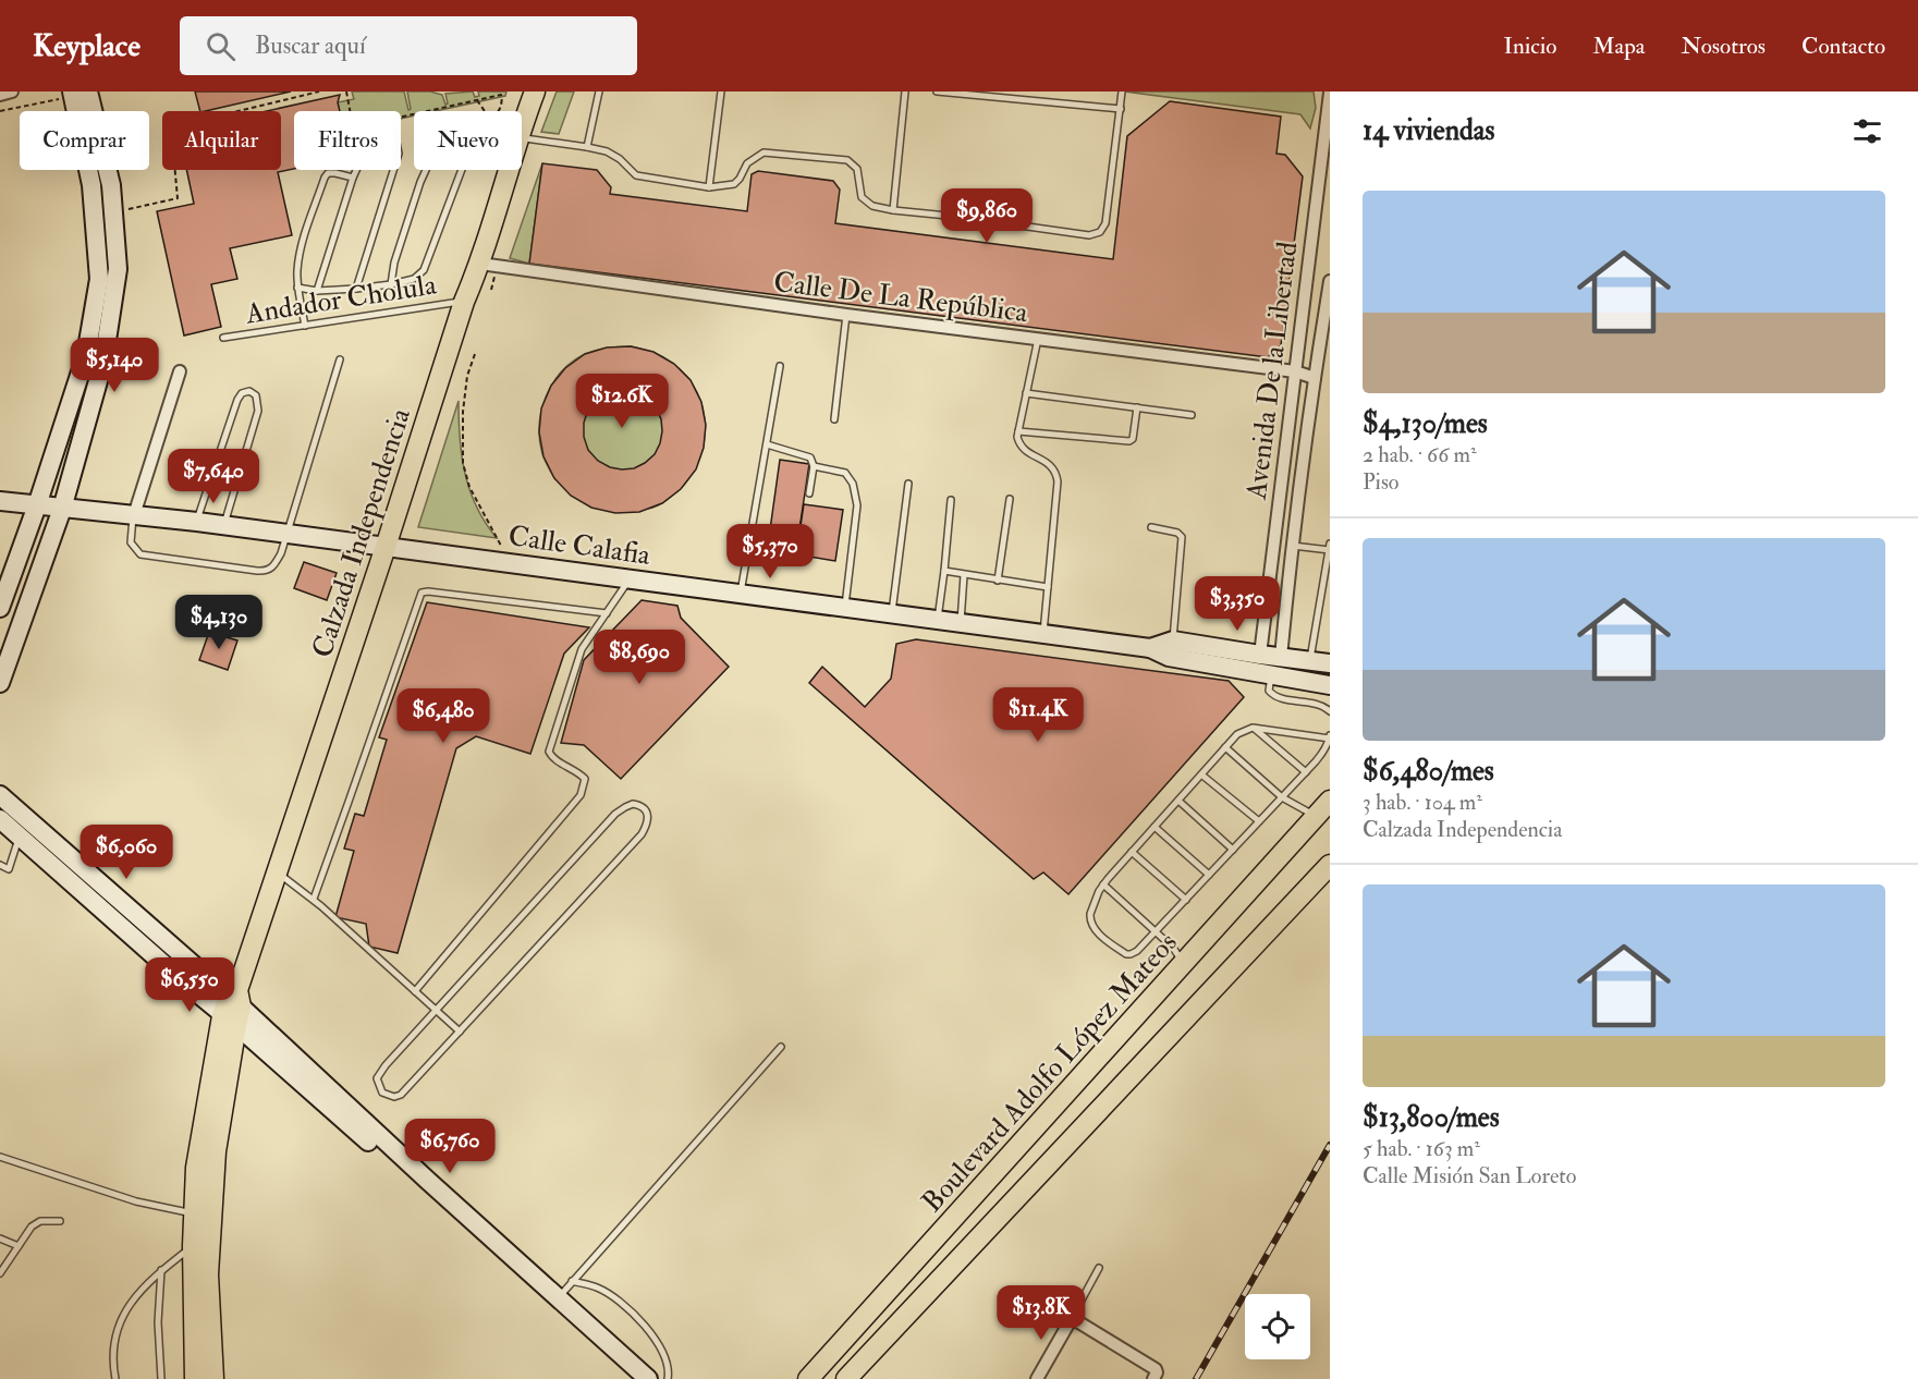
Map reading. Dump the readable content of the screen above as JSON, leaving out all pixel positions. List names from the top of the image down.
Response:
{
  "streets": {
    "main road": ["Calzada Independencia", "Boulevard Adolfo López Mateos"],
    "street": ["Calle De La República", "Avenida De la Libertad", "Calle Calafia"],
    "lane": ["Andador Cholula"]
  },
  "crossings": [
    ["Calle De La República", "Avenida De la Libertad"],
    ["Calle De La República", "Calzada Independencia"],
    ["Andador Cholula", "Calzada Independencia"],
    ["Avenida De la Libertad", "Calle Calafia"],
    ["Calzada Independencia", "Calle Calafia"]
  ],
  "page": {
    "header": "Keyplace",
    "search": "Buscar aquí",
    "nav": [
      "Inicio",
      "Mapa",
      "Nosotros",
      "Contacto"
    ],
    "heading": "14 viviendas",
    "chip": [
      "Comprar",
      "Alquilar",
      "Filtros",
      "Nuevo"
    ],
    "list": [
      {
        "name": "$4,130/mes",
        "note": "2 hab. · 66 m² · Piso"
      },
      {
        "name": "$6,480/mes",
        "note": "3 hab. · 104 m² · Calzada Independencia"
      },
      {
        "name": "$13,800/mes",
        "note": "5 hab. · 163 m² · Calle Misión San Loreto"
      }
    ],
    "price": [
      "$9,860",
      "$5,140",
      "$12.6K",
      "$7,640",
      "$5,370",
      "$3,350",
      "$4,130",
      "$8,690",
      "$11.4K",
      "$6,480",
      "$6,060",
      "$6,550",
      "$6,760",
      "$13.8K"
    ]
  }
}
